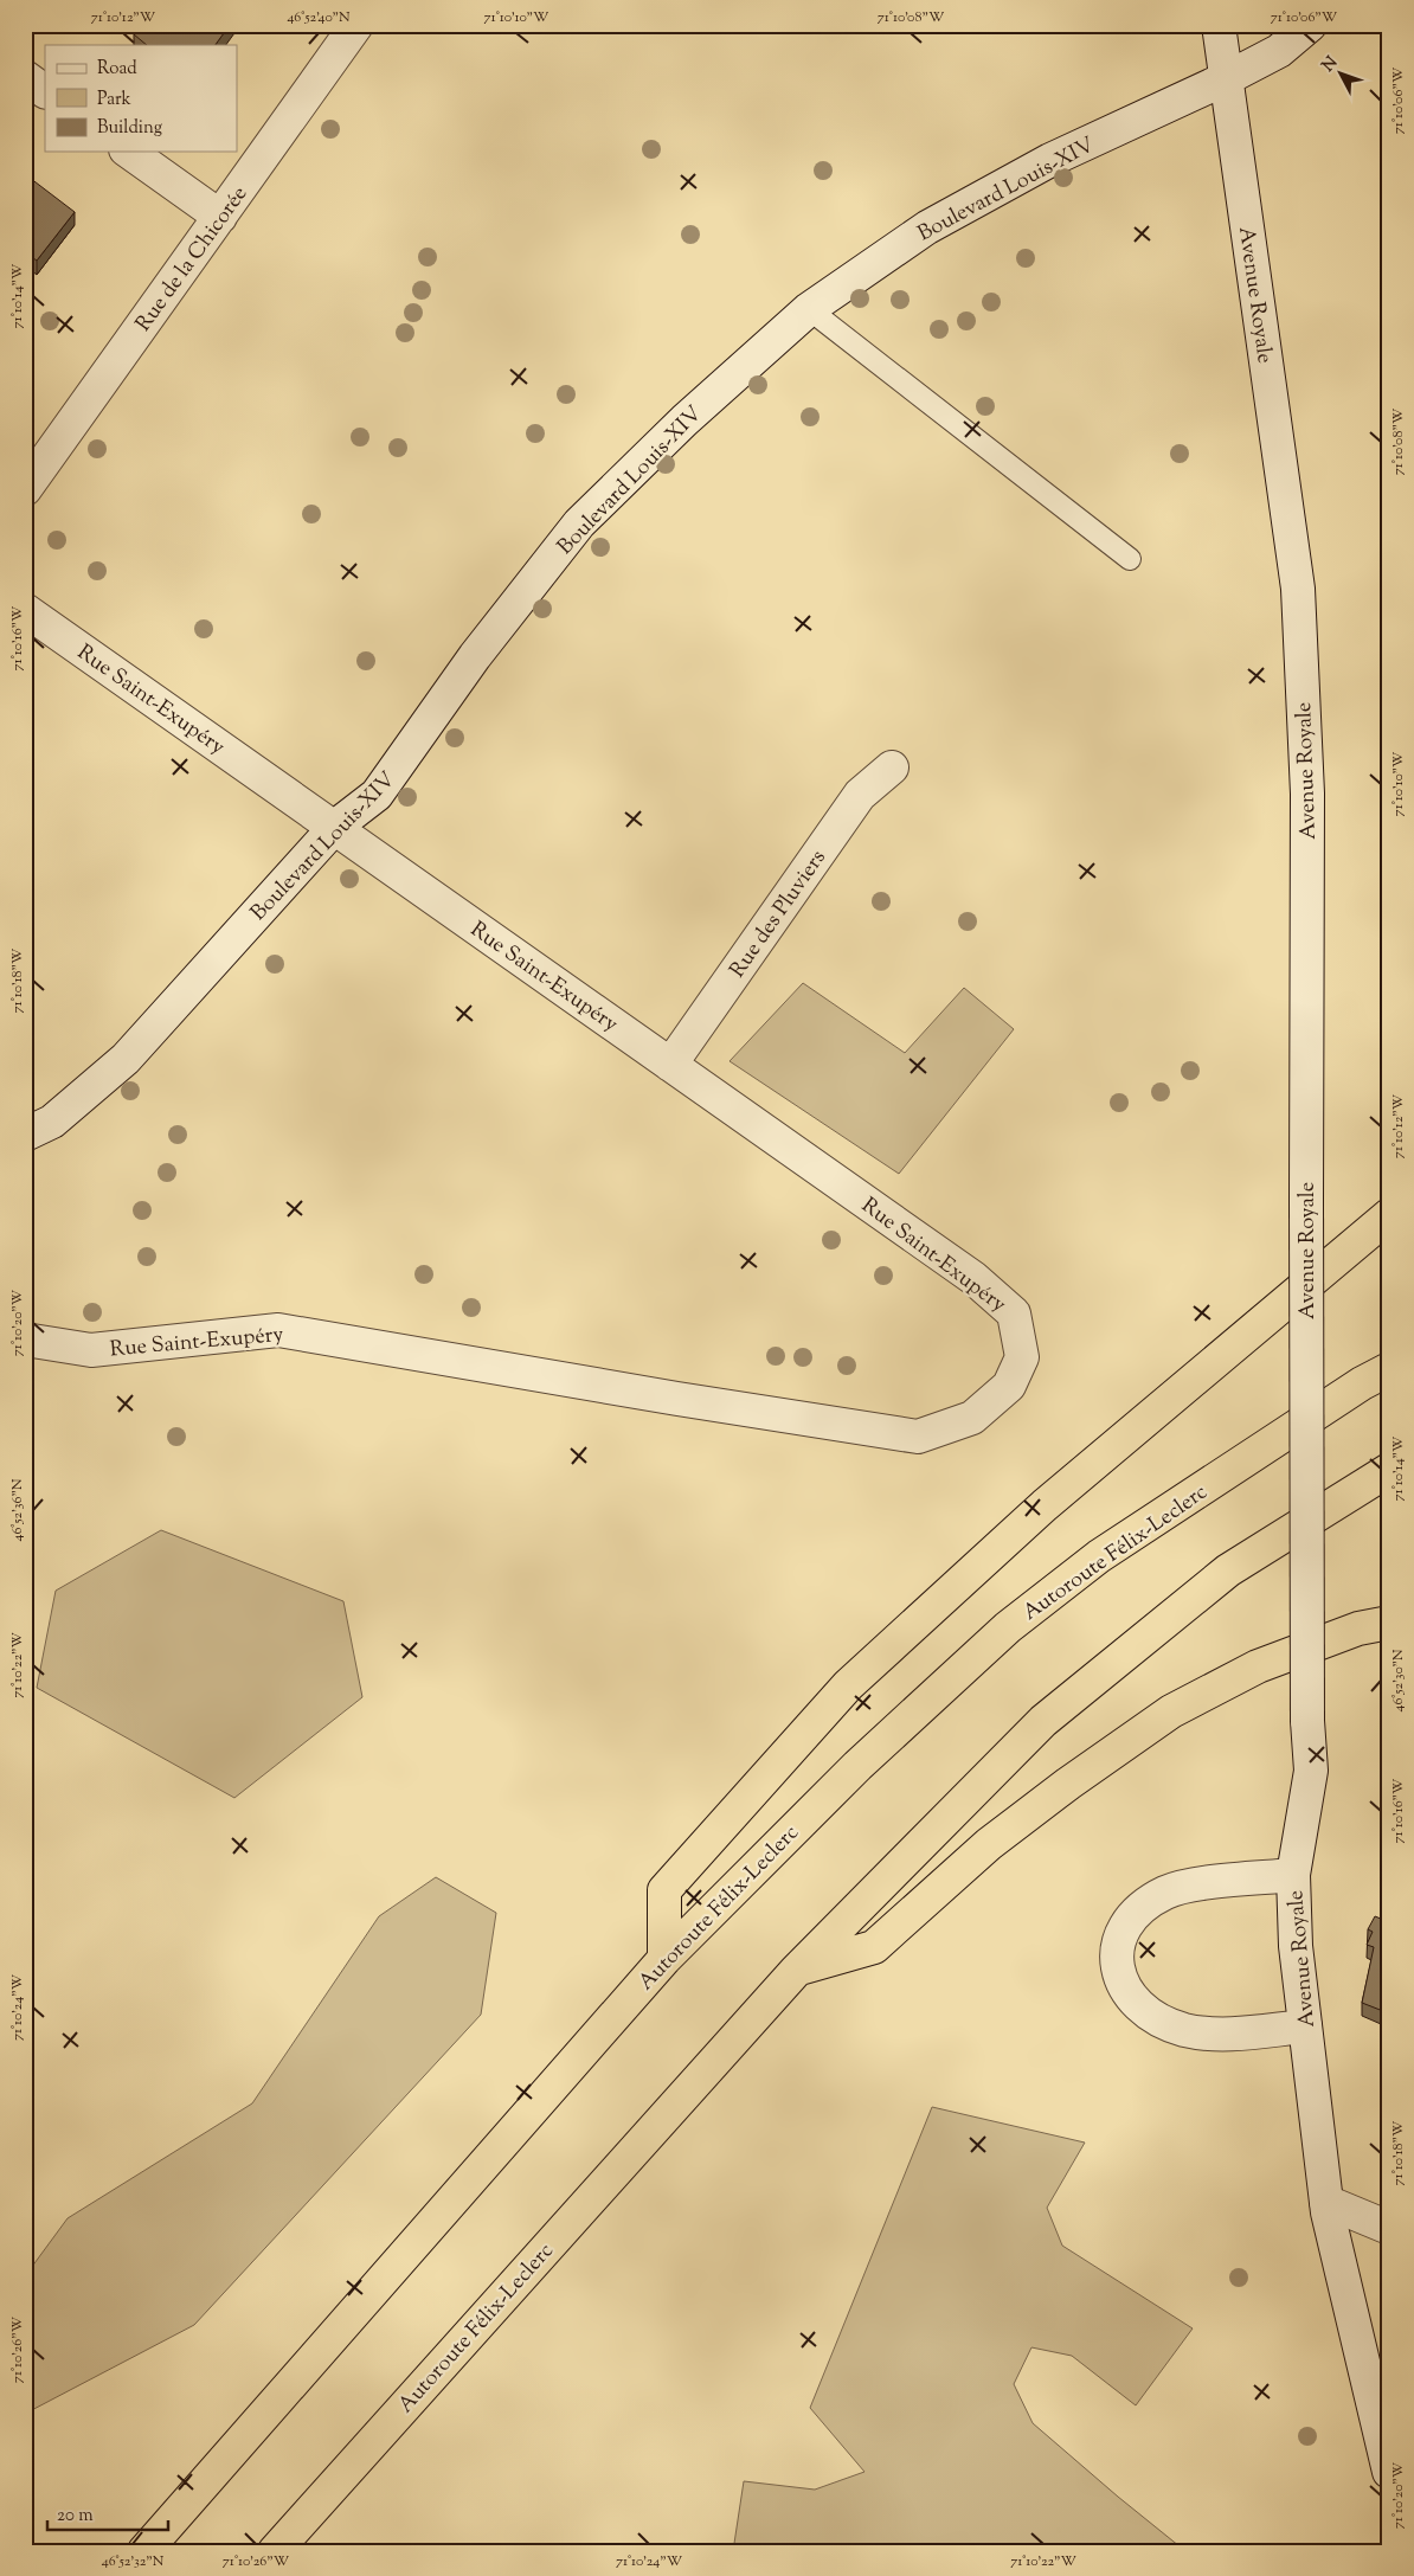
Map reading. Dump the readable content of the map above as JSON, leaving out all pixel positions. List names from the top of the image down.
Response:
{
  "streets": {
    "highway": ["Autoroute Félix-Leclerc"],
    "main road": [
      "Boulevard Louis-XIV",
      "Rue de la Chicorée",
      "Avenue Royale",
      "Rue Saint-Exupéry",
      "Rue des Pluviers"
    ]
  },
  "crossings": [
    ["Boulevard Louis-XIV", "Avenue Royale"],
    ["Boulevard Louis-XIV", "Rue Saint-Exupéry"],
    ["Rue Saint-Exupéry", "Rue des Pluviers"]
  ],
  "legend": ["Road", "Park", "Building"],
  "scale_bar": "20 m",
  "north": "top left",
  "coordinates": [
    "71°10'12\"W",
    "46°52'40\"N",
    "71°10'10\"W",
    "71°10'08\"W",
    "71°10'06\"W",
    "71°10'14\"W",
    "71°10'16\"W",
    "71°10'18\"W",
    "71°10'20\"W",
    "46°52'36\"N",
    "71°10'22\"W",
    "46°52'30\"N",
    "71°10'24\"W",
    "71°10'26\"W",
    "46°52'32\"N"
  ]
}
